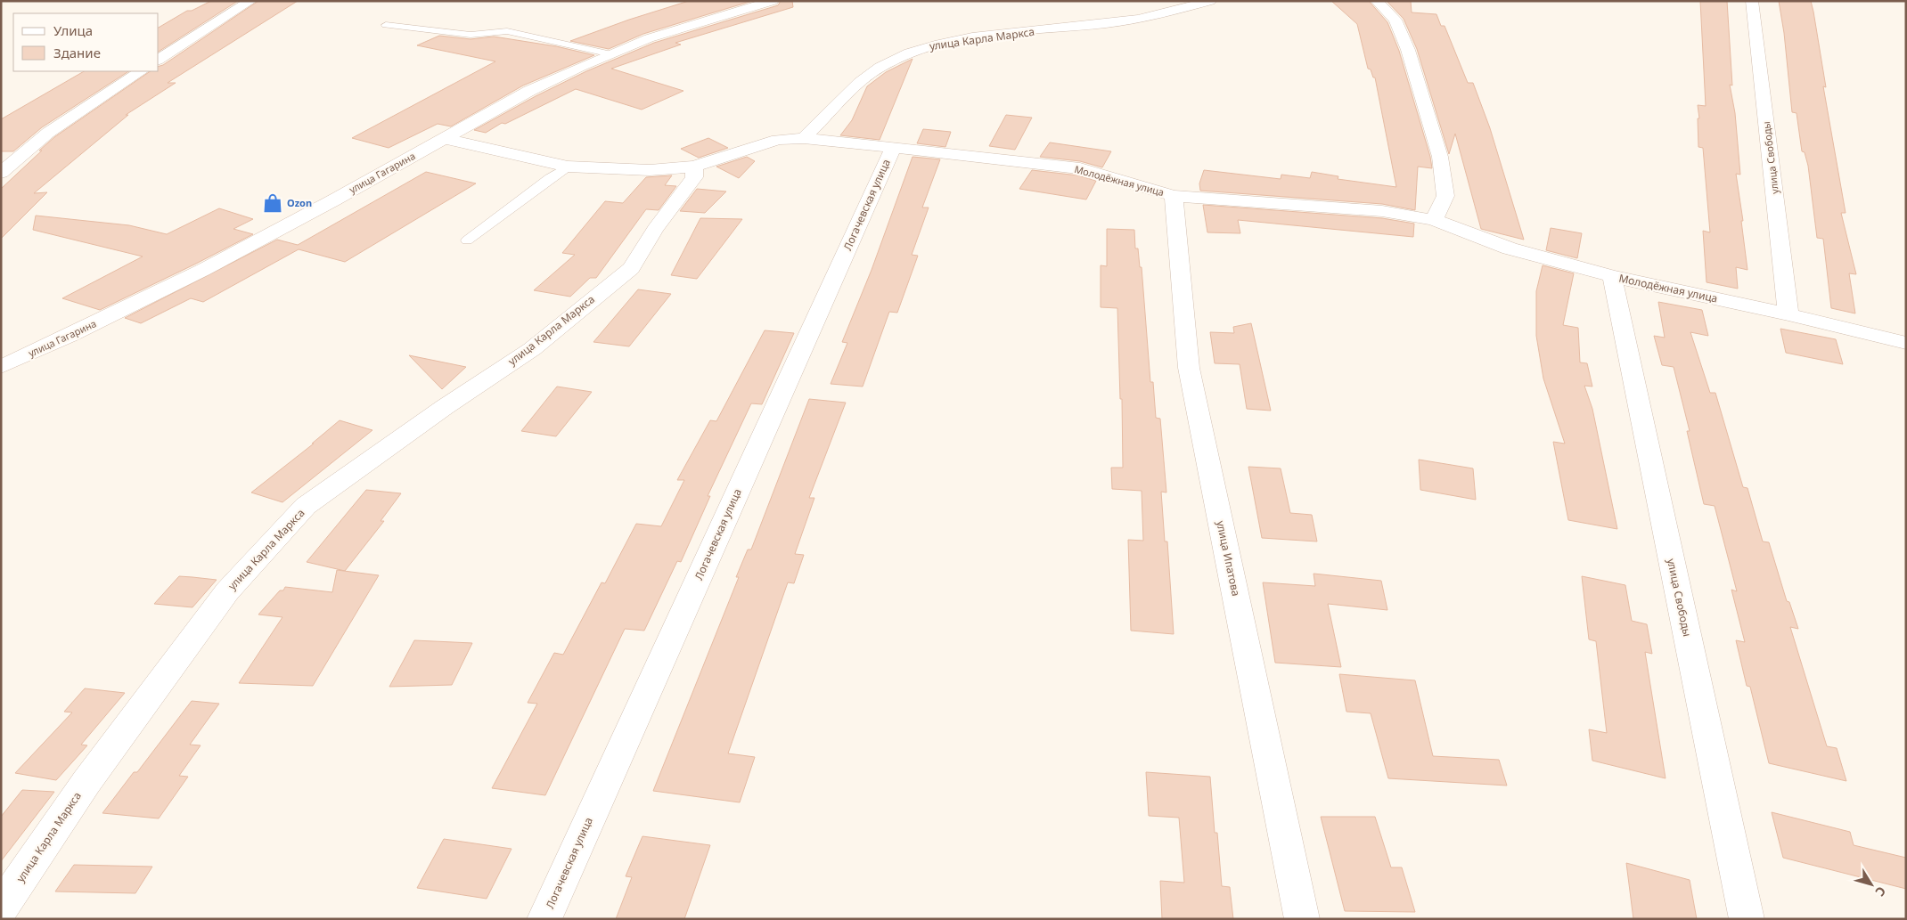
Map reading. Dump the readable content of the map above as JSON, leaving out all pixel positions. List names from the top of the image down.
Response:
{
  "streets": {
    "street": [
      "улица Карла Маркса",
      "улица Свободы",
      "улица Гагарина",
      "Молодёжная улица",
      "Логачевская улица",
      "улица Ипатова"
    ]
  },
  "crossings": [
    ["улица Карла Маркса", "Молодёжная улица"],
    ["улица Свободы", "Молодёжная улица"],
    ["Молодёжная улица", "Логачевская улица"],
    ["Молодёжная улица", "улица Ипатова"]
  ],
  "places": {
    "shop": ["Ozon"]
  },
  "legend": ["Улица", "Здание"],
  "north": "bottom right"
}
